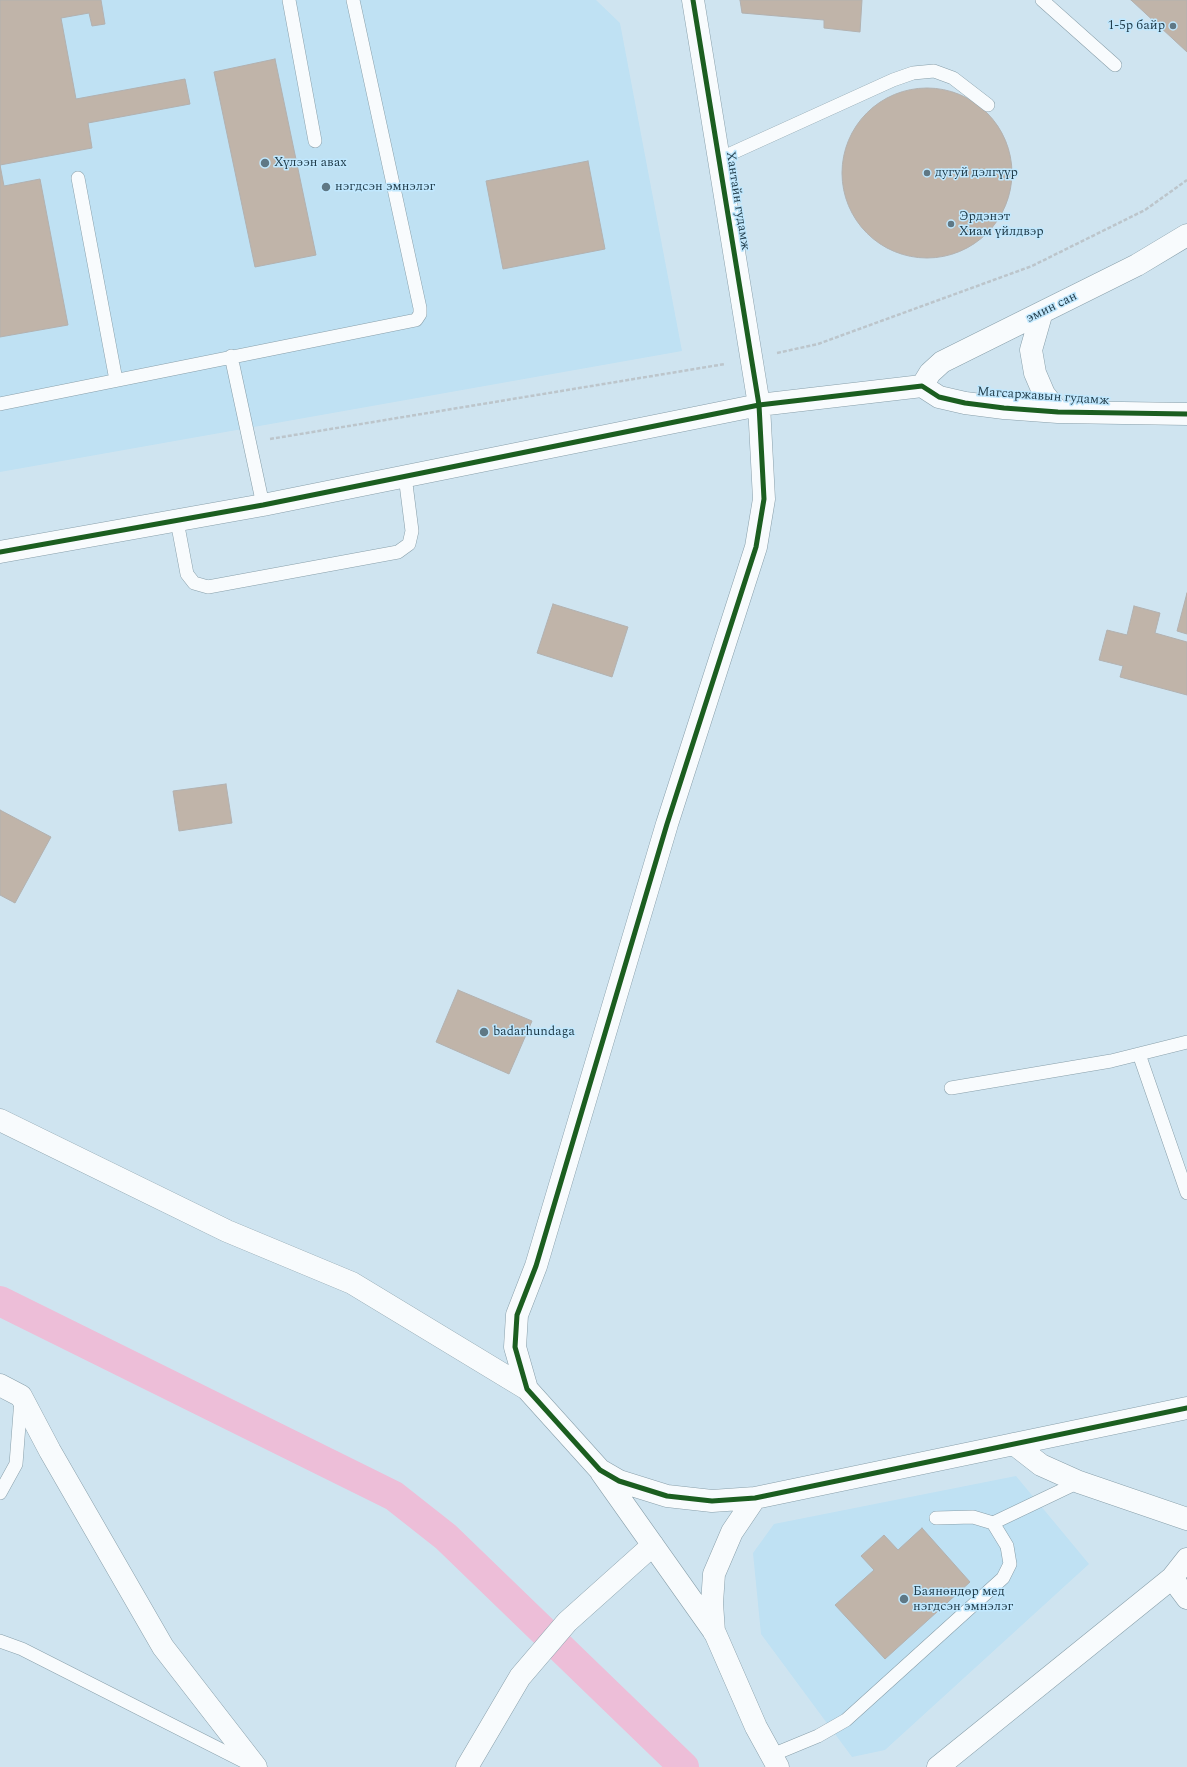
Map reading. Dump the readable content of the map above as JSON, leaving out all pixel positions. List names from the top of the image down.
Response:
{
  "streets": {
    "street": ["Хантайн гудамж", "эмин сан", "Магсаржавын гудамж"]
  },
  "crossings": [
    ["эмин сан", "Магсаржавын гудамж"]
  ],
  "places": [
    "1-5р байр",
    "Хүлээн авах",
    "дугуй дэлгүүр",
    "нэгдсэн эмнэлэг",
    "Эрдэнэт Хиам үйлдвэр",
    "badarhundaga",
    "Баянөндөр мед нэгдсэн эмнэлэг"
  ]
}
